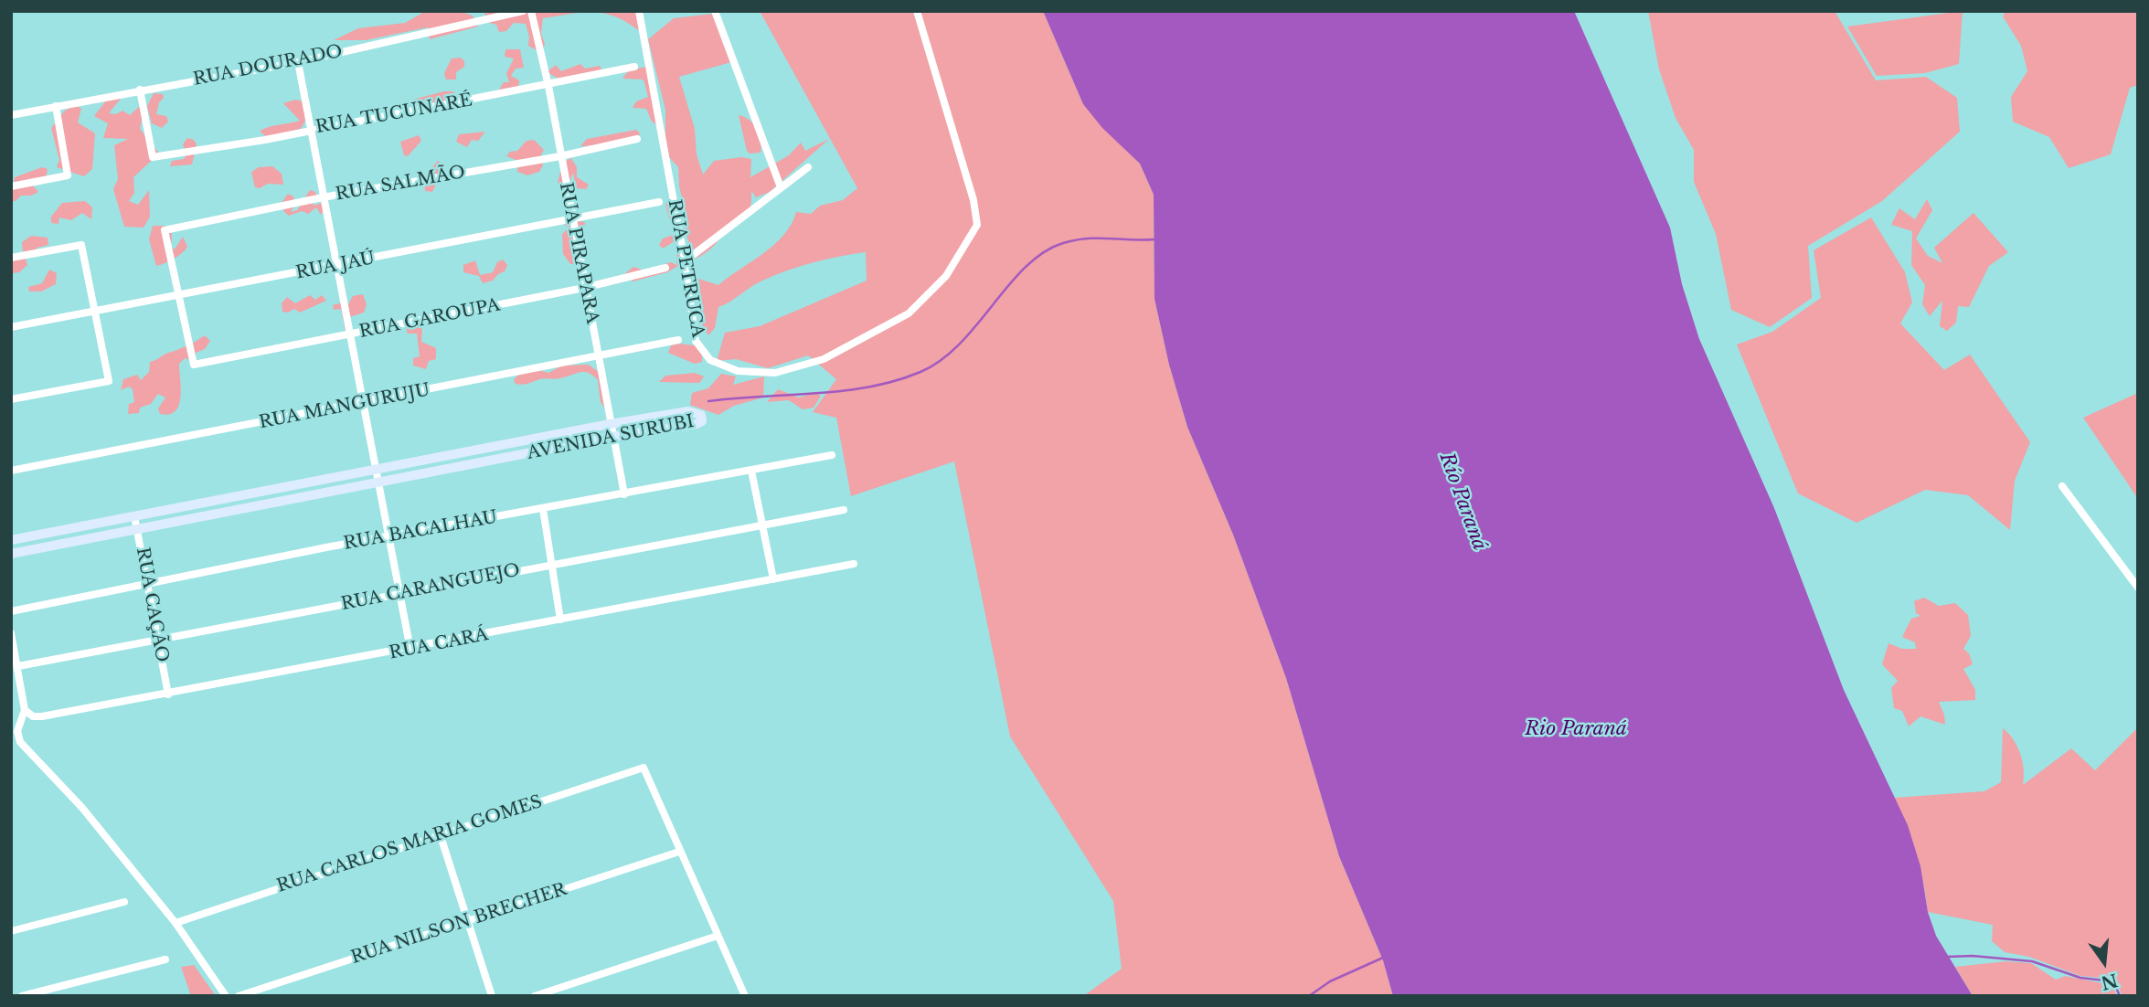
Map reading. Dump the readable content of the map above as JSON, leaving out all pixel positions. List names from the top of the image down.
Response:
{
  "streets": {
    "street": [
      "RUA DOURADO",
      "RUA TUCUNARÉ",
      "RUA SALMÃO",
      "RUA PIRAPARA",
      "RUA JAÚ",
      "RUA PETRUCA",
      "RUA GAROUPA",
      "RUA MANGURUJU",
      "AVENIDA SURUBI",
      "RUA BACALHAU",
      "RUA CARANGUEJO",
      "RUA CAÇÃO",
      "RUA CARÁ",
      "RUA CARLOS MARIA GOMES",
      "RUA NILSON BRECHER"
    ]
  },
  "crossings": [
    ["RUA DOURADO", "RUA TUCUNARÉ"],
    ["RUA TUCUNARÉ", "RUA PIRAPARA"],
    ["RUA SALMÃO", "RUA PIRAPARA"],
    ["RUA SALMÃO", "RUA JAÚ"],
    ["RUA SALMÃO", "RUA GAROUPA"],
    ["RUA PIRAPARA", "RUA JAÚ"],
    ["RUA PIRAPARA", "RUA GAROUPA"],
    ["RUA PIRAPARA", "RUA MANGURUJU"],
    ["RUA PIRAPARA", "AVENIDA SURUBI"],
    ["RUA PIRAPARA", "RUA BACALHAU"],
    ["RUA JAÚ", "RUA GAROUPA"],
    ["AVENIDA SURUBI", "RUA CAÇÃO"],
    ["RUA BACALHAU", "RUA CAÇÃO"],
    ["RUA CARANGUEJO", "RUA CAÇÃO"],
    ["RUA CAÇÃO", "RUA CARÁ"],
    ["RUA CARLOS MARIA GOMES", "RUA NILSON BRECHER"]
  ],
  "water": ["Río Paraná", "Rio Paraná"],
  "north": "bottom"
}
